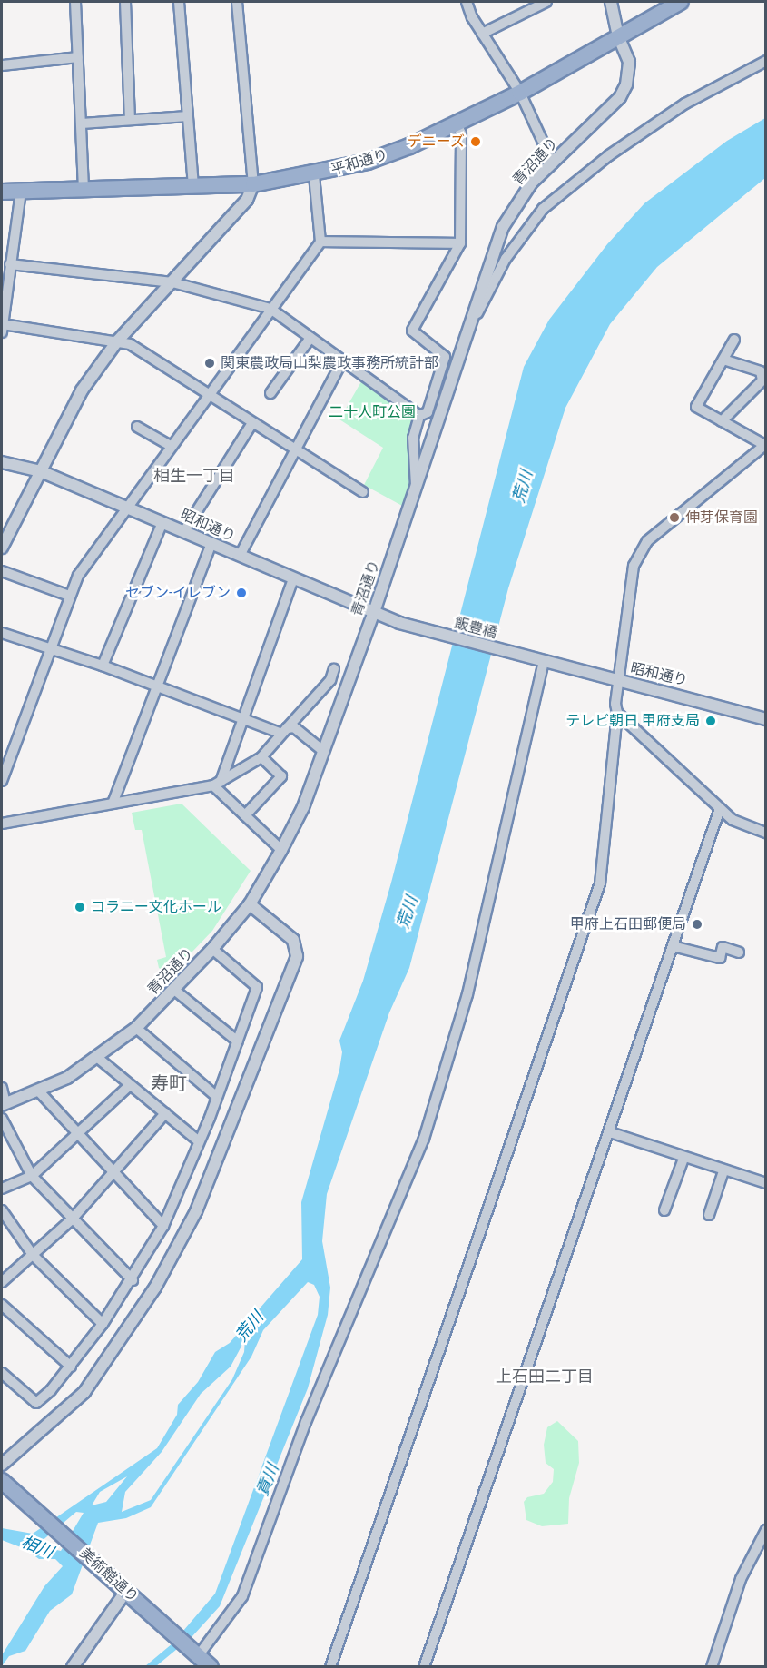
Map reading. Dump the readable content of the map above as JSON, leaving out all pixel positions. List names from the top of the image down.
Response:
{
  "streets": {
    "highway": ["平和通り", "美術館通り"],
    "street": ["青沼通り", "昭和通り", "飯豊橋"]
  },
  "crossings": [
    ["青沼通り", "平和通り"],
    ["青沼通り", "昭和通り"],
    ["昭和通り", "飯豊橋"]
  ],
  "districts": ["相生一丁目", "寿町", "上石田二丁目"],
  "water": ["荒川", "貢川", "相川"],
  "parks": ["二十人町公園"],
  "places": [
    "デニーズ",
    "関東農政局山梨農政事務所統計部",
    "伸芽保育園",
    "セブン-イレブン",
    "テレビ朝日 甲府支局",
    "コラニー文化ホール",
    "甲府上石田郵便局"
  ]
}
